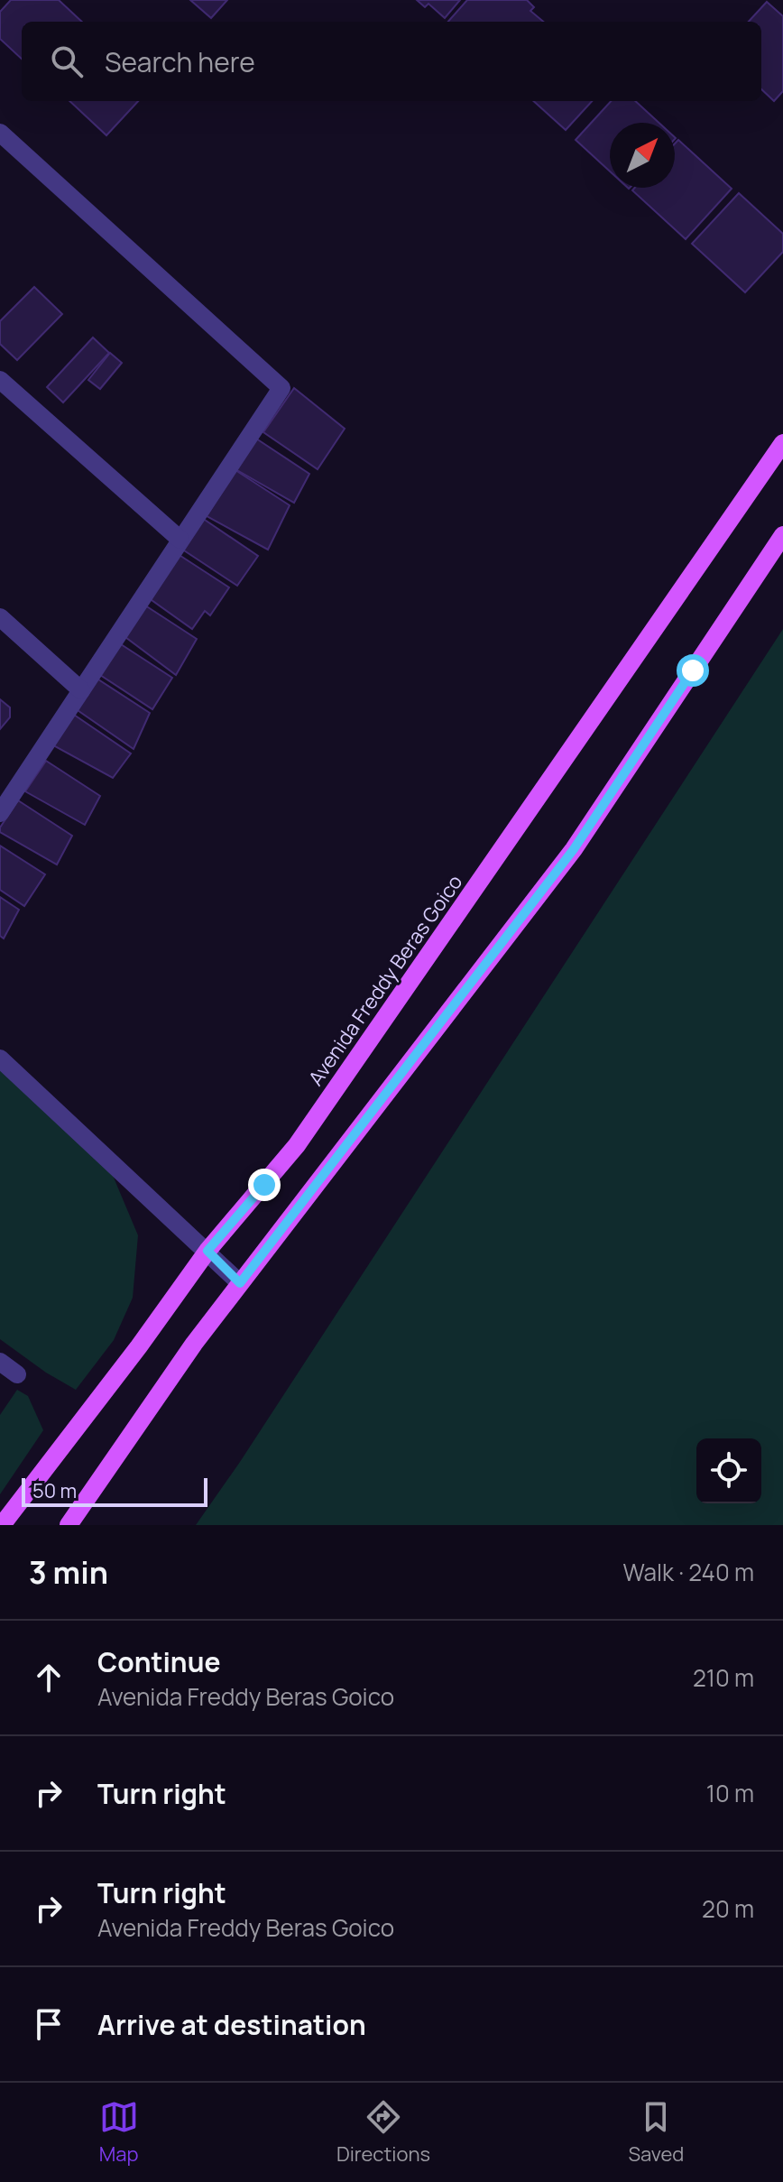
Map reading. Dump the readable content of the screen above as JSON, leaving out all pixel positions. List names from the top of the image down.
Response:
{
  "streets": {
    "main road": ["Avenida Freddy Beras Goico"]
  },
  "scale_bar": "50 m",
  "north": "top right",
  "page": {
    "search": "Search here",
    "scale": "50 m",
    "heading": ["3 min", "Walk · 240 m"],
    "list": [
      ["Continue", "Avenida Freddy Beras Goico", "210 m"],
      ["Turn right", "10 m"],
      ["Turn right", "Avenida Freddy Beras Goico", "20 m"],
      "Arrive at destination"
    ],
    "nav": ["Map", "Directions", "Saved"]
  }
}
